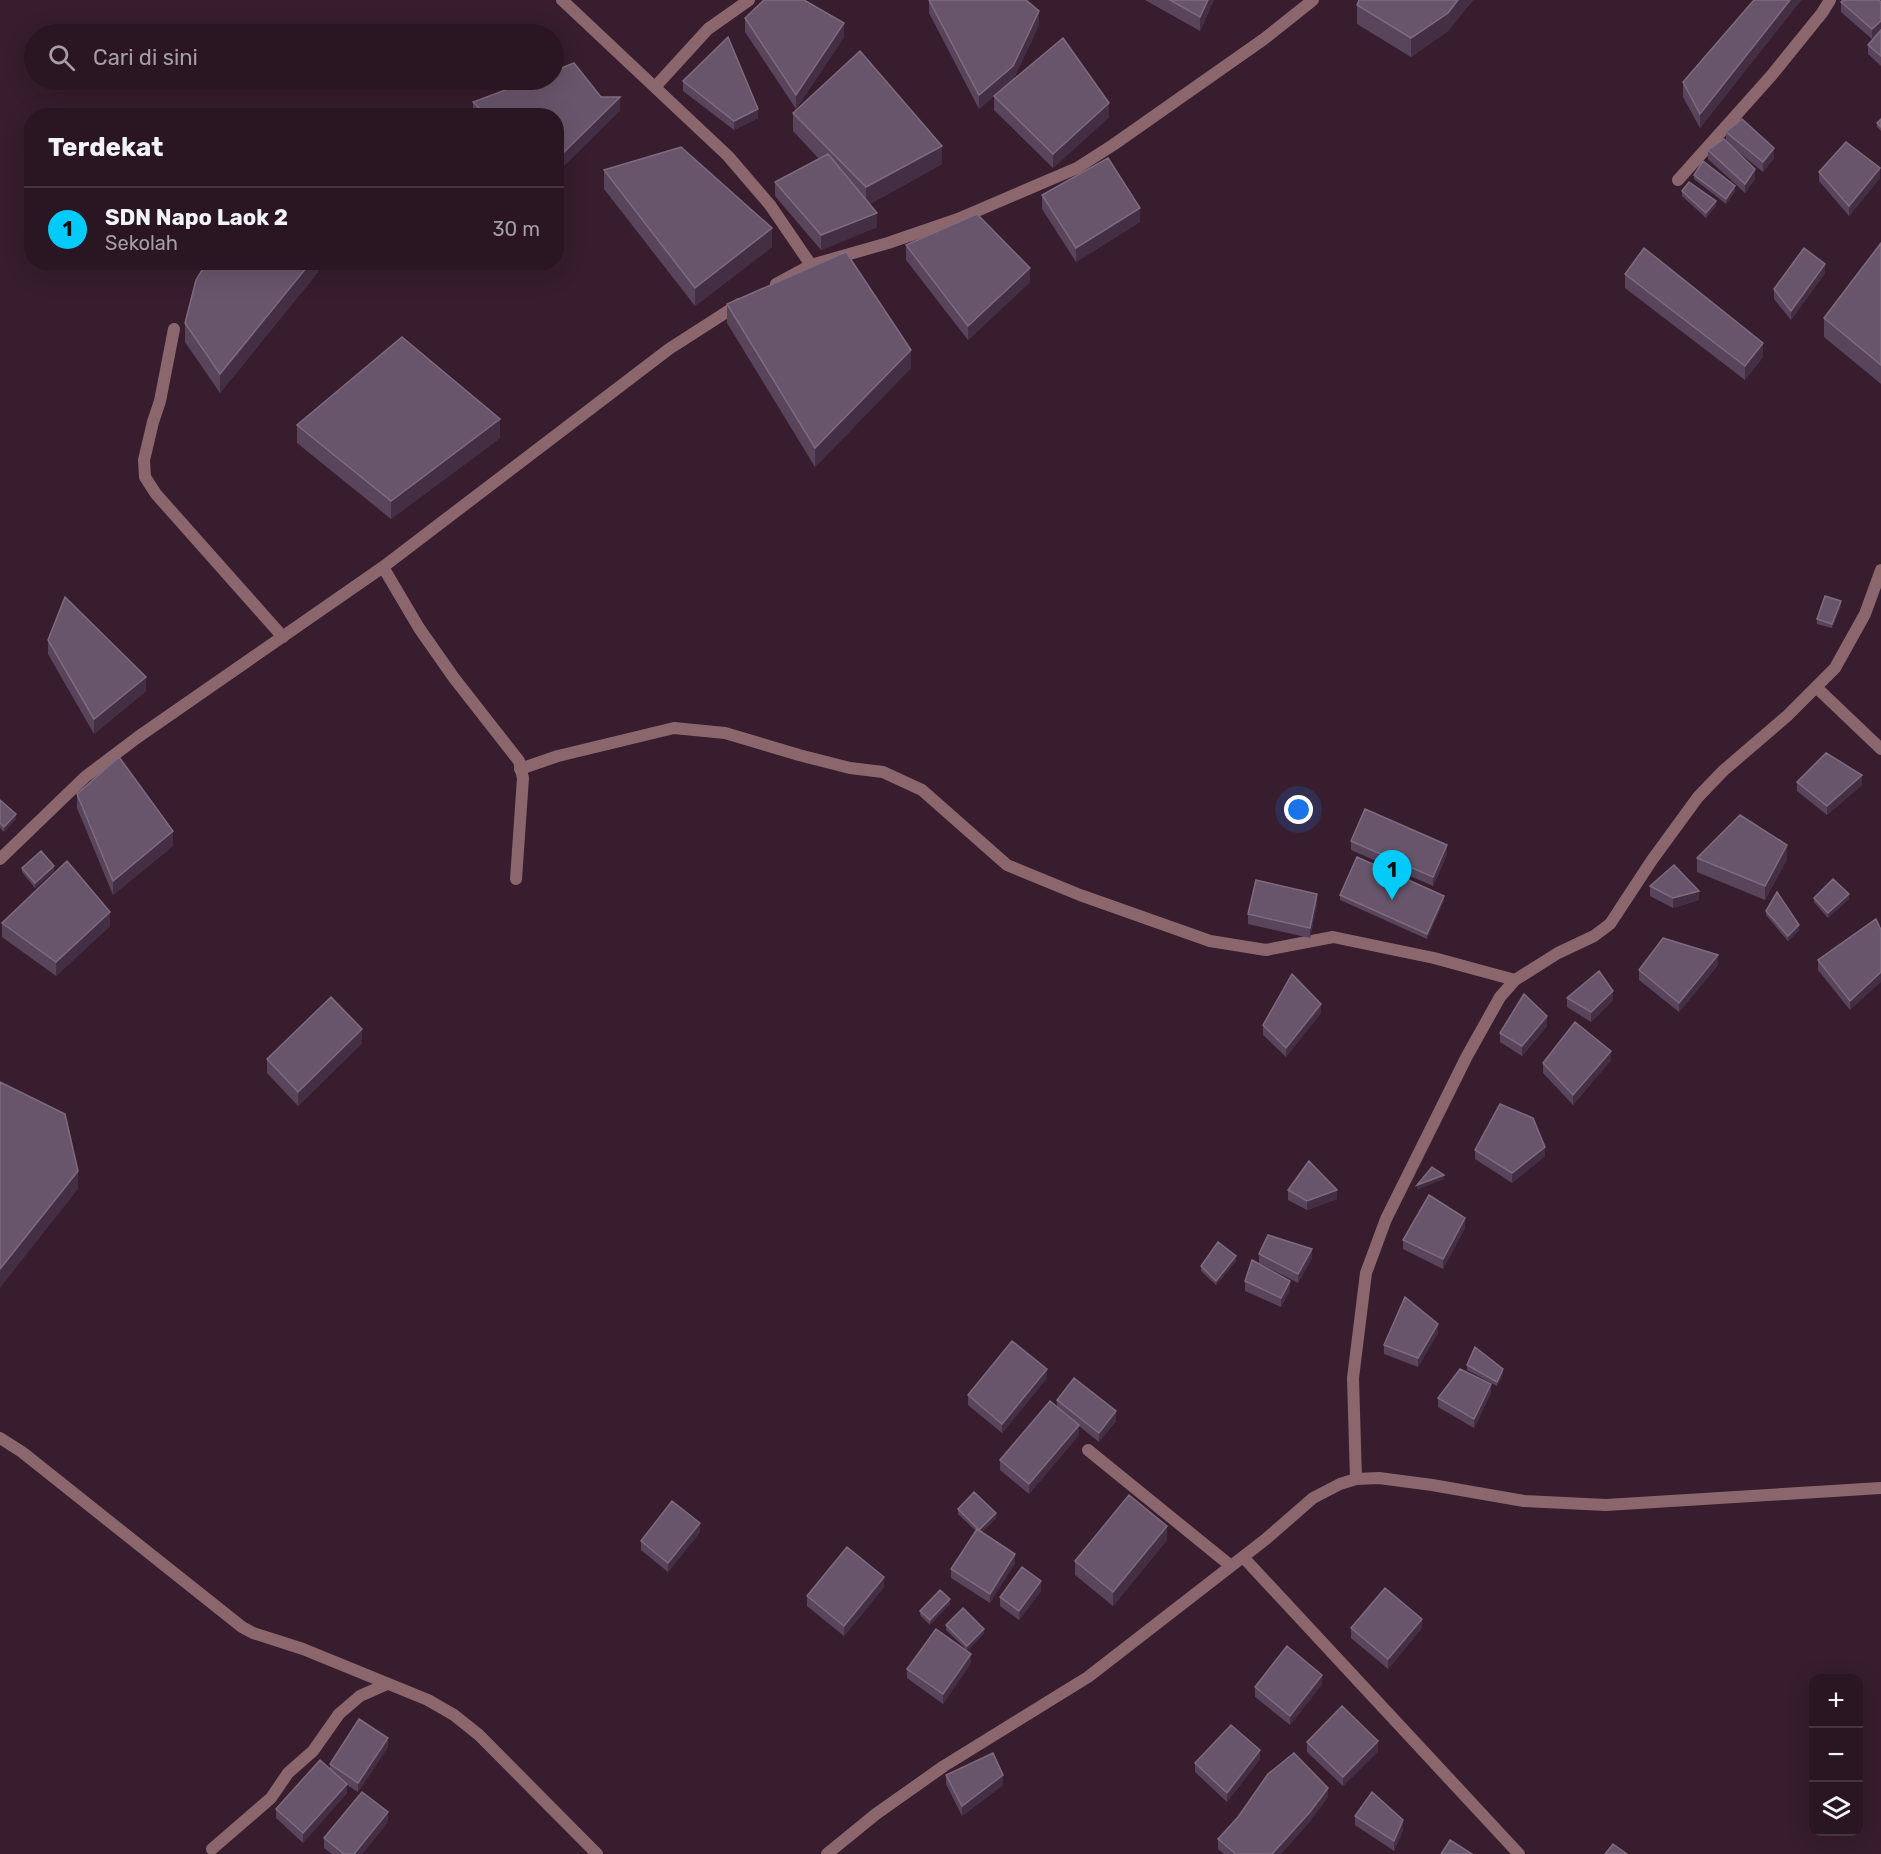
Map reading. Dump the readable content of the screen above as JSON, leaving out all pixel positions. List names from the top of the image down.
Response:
{
  "page": {
    "search": "Cari di sini",
    "heading": "Terdekat",
    "list": [
      {
        "mark": "1",
        "name": "SDN Napo Laok 2",
        "note": "Sekolah",
        "value": "30 m"
      }
    ],
    "pins": "1",
    "map_buttons": ["+", "−"]
  }
}
